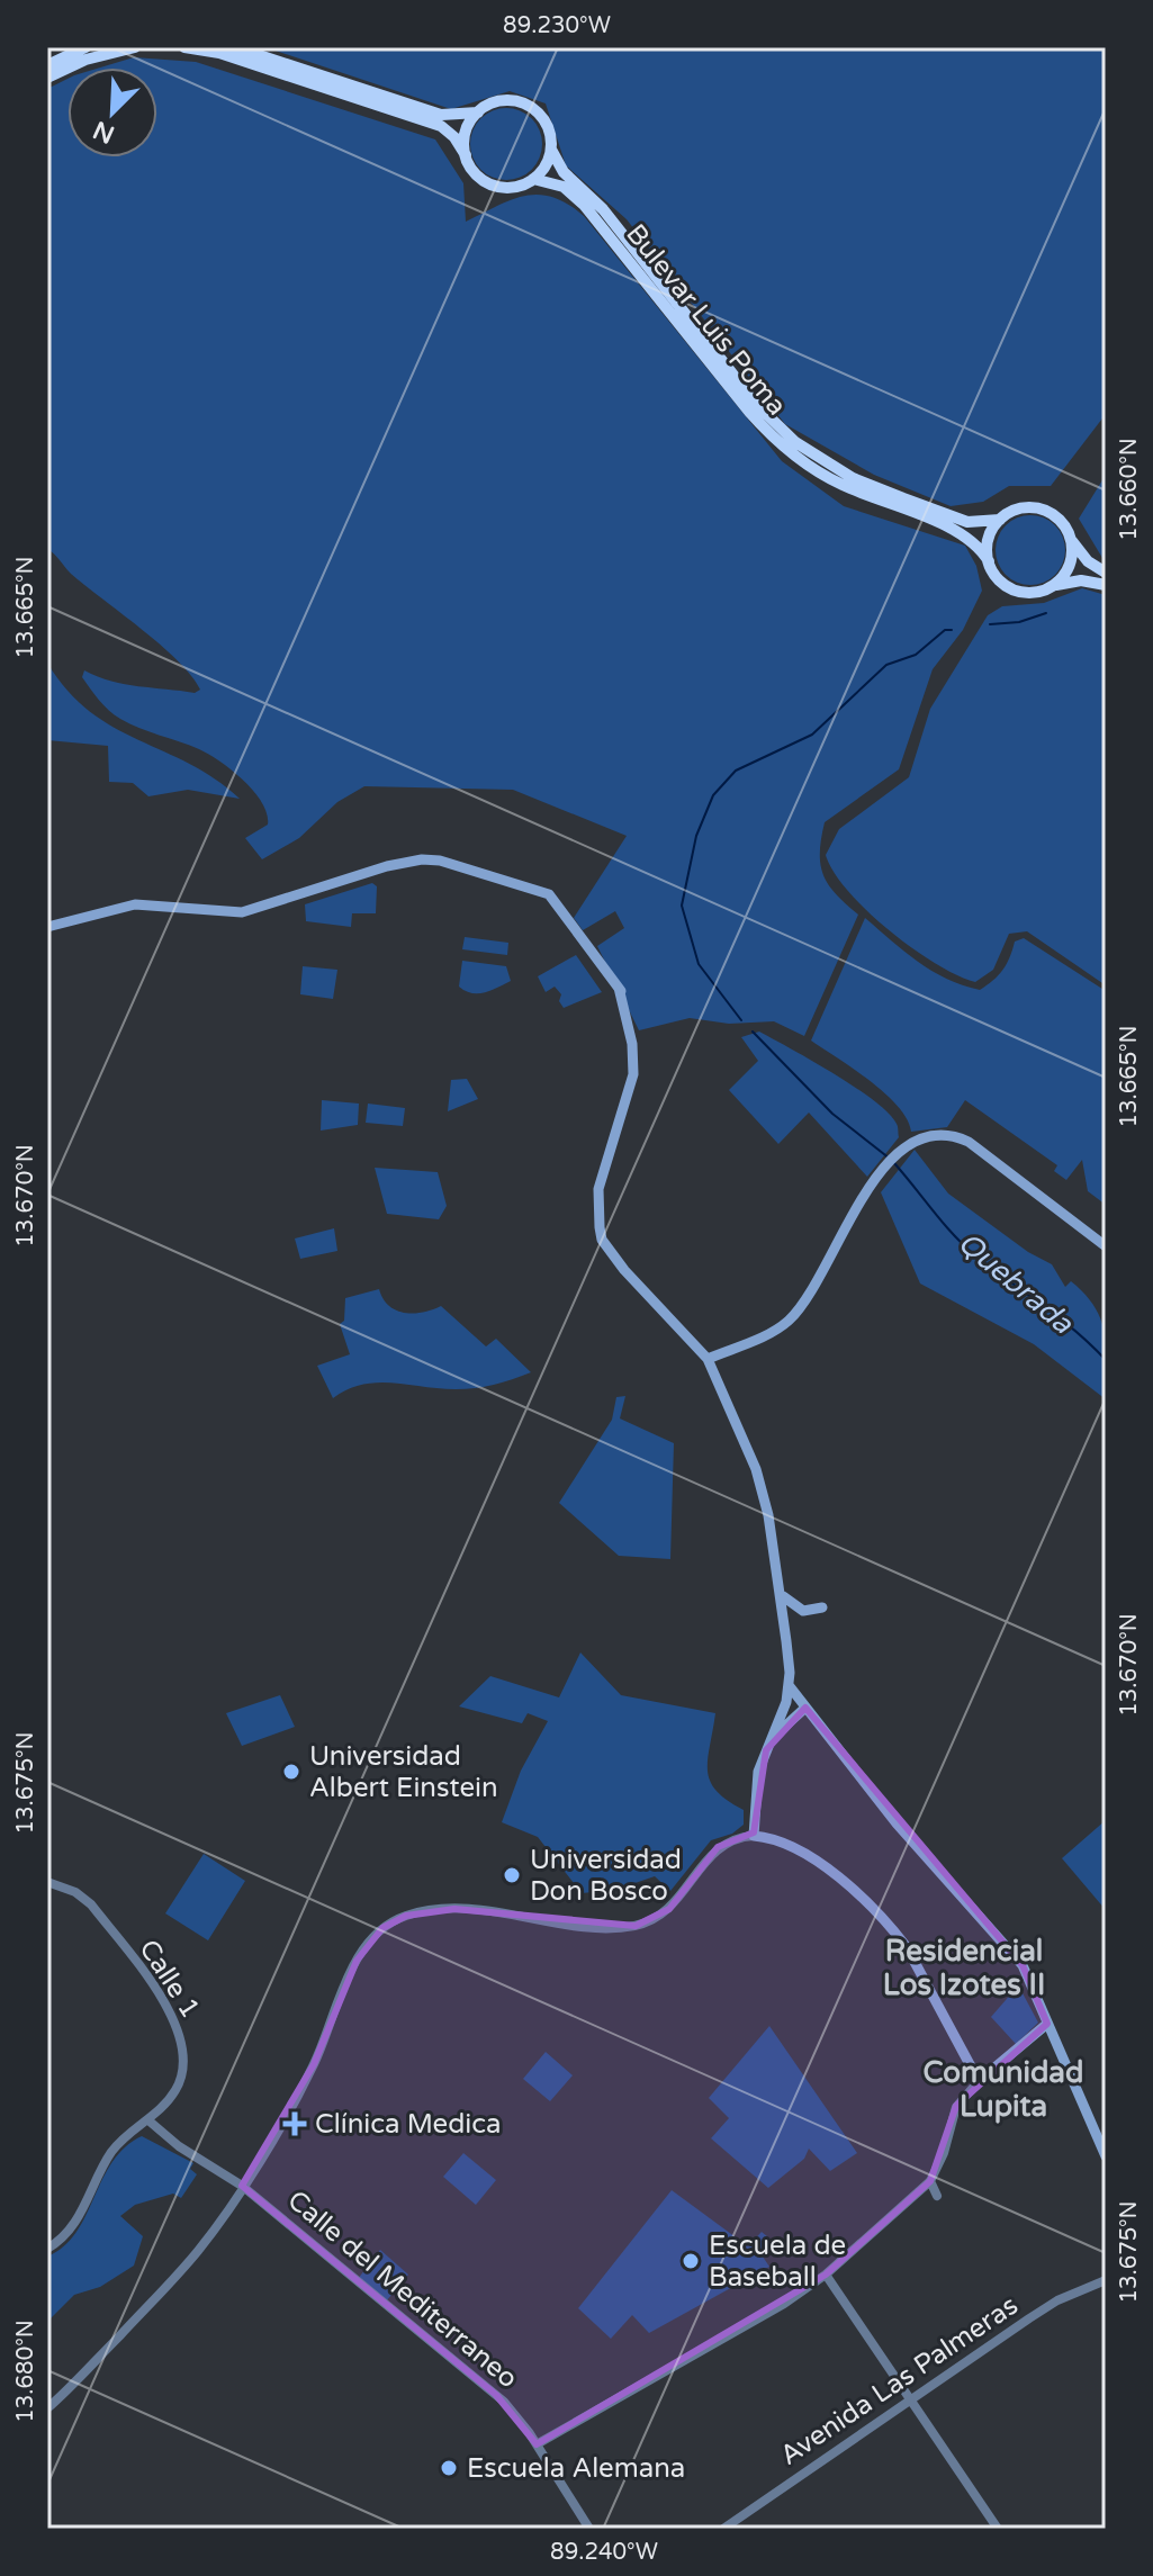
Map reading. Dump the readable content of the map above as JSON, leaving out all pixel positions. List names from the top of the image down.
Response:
{
  "streets": {
    "highway": ["Bulevar Luis Poma"],
    "street": ["Calle 1", "Calle del Mediterraneo", "Avenida Las Palmeras"]
  },
  "crossings": [
    ["Calle 1", "Calle del Mediterraneo"]
  ],
  "districts": ["Residencial Los Izotes II", "Comunidad Lupita"],
  "water": ["Quebrada"],
  "places": {
    "other": [
      "Universidad Albert Einstein",
      "Universidad Don Bosco",
      "Escuela de Baseball",
      "Escuela Alemana"
    ],
    "health": ["Clínica Medica"]
  },
  "north": "bottom left",
  "coordinates": [
    "89.230°W",
    "13.660°N",
    "13.665°N",
    "13.670°N",
    "13.675°N",
    "13.680°N",
    "89.240°W"
  ]
}
